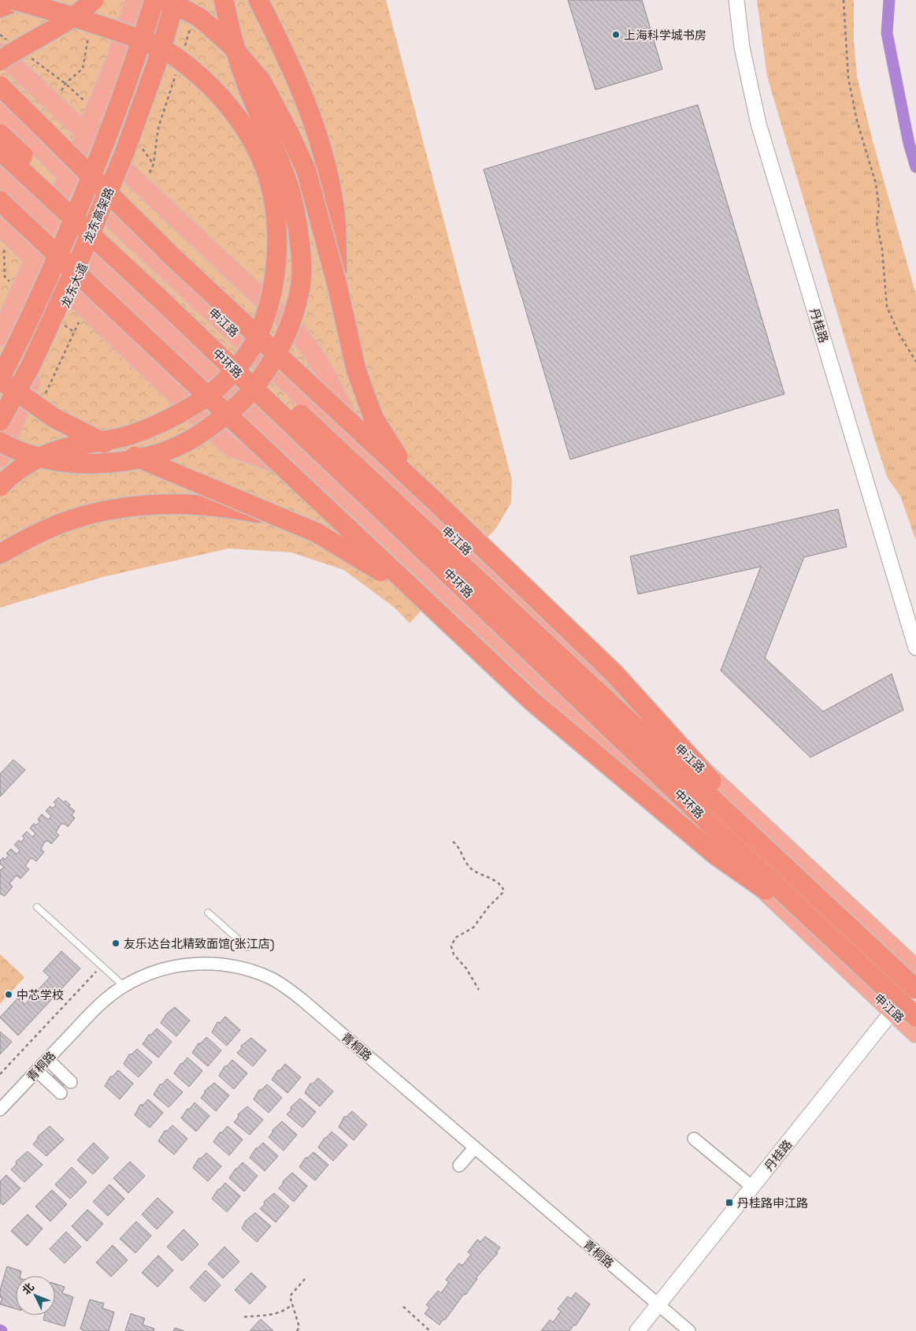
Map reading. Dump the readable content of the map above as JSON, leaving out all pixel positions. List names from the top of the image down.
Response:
{
  "streets": {
    "highway": ["龙东高架路", "中环路"],
    "main road": ["龙东大道", "申江路"],
    "street": ["丹桂路", "青桐路"]
  },
  "crossings": [
    ["龙东大道", "申江路"],
    ["申江路", "丹桂路"],
    ["申江路", "中环路"],
    ["丹桂路", "中环路"],
    ["丹桂路", "青桐路"]
  ],
  "places": {
    "other": ["上海科学城书房", "友乐达台北精致面馆(张江店)", "中芯学校"],
    "transit": ["丹桂路申江路"]
  },
  "north": "top left"
}
